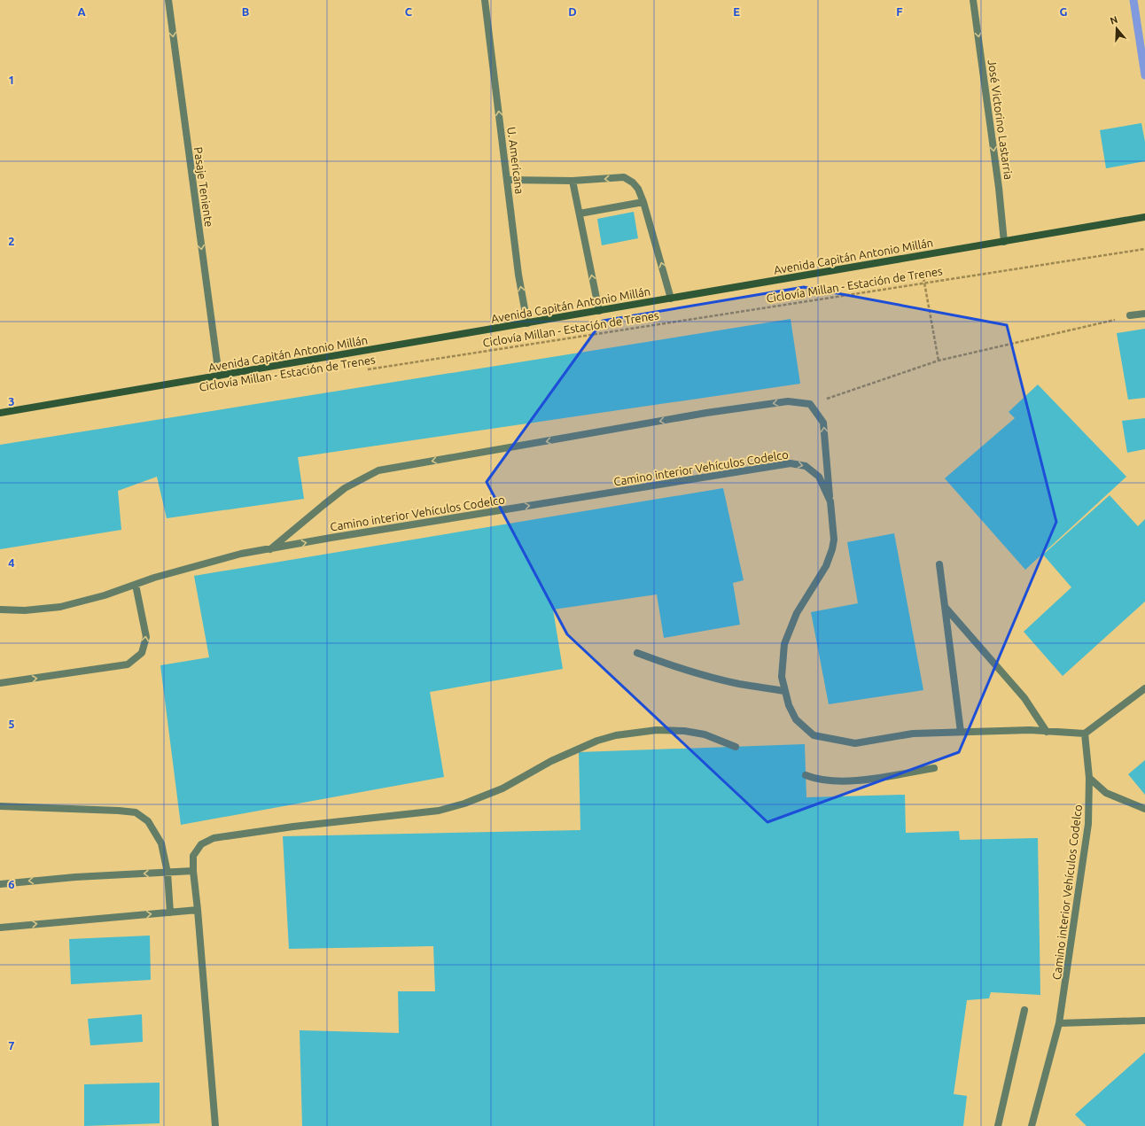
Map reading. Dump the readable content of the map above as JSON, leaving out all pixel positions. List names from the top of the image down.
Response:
{
  "streets": {
    "main road": ["Avenida Capitán Antonio Millán"],
    "street": [
      "José Victorino Lastarria",
      "U. Americana",
      "Pasaje Teniente",
      "Camino interior Vehículos Codelco"
    ],
    "path": ["Ciclovía Millan - Estación de Trenes"]
  },
  "crossings": [
    ["José Victorino Lastarria", "Avenida Capitán Antonio Millán"],
    ["U. Americana", "Avenida Capitán Antonio Millán"],
    ["Pasaje Teniente", "Avenida Capitán Antonio Millán"]
  ],
  "one_way": ["José Victorino Lastarria", "U. Americana", "Pasaje Teniente"],
  "north": "top",
  "grid": {
    "columns": [
      "A",
      "B",
      "C",
      "D",
      "E",
      "F",
      "G"
    ],
    "rows": [
      "1",
      "2",
      "3",
      "4",
      "5",
      "6",
      "7"
    ]
  }
}
